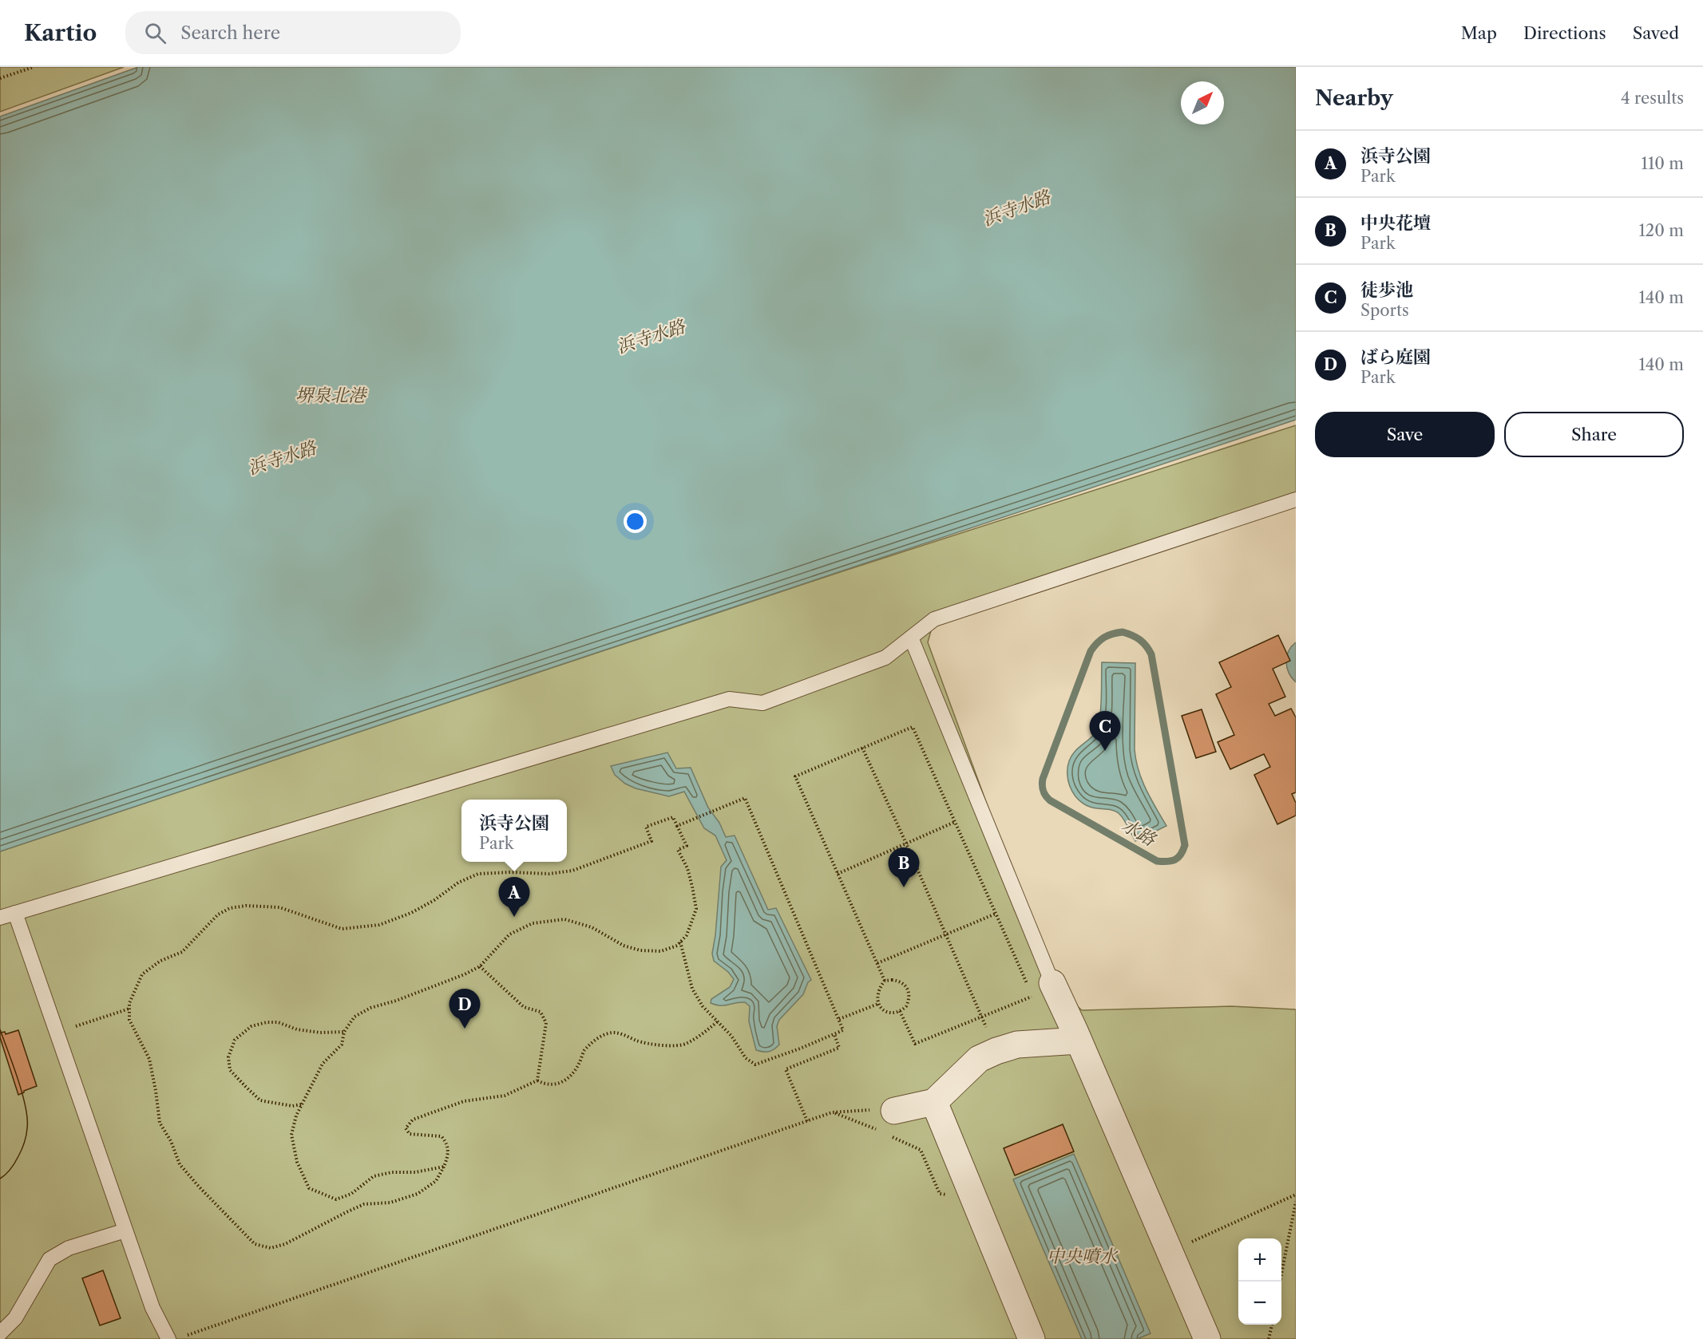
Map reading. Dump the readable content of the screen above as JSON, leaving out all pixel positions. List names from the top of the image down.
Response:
{
  "water": [
    "浜寺水路",
    "堺泉北港",
    "水路",
    "中央噴水"
  ],
  "north": "top right",
  "page": {
    "header": "Kartio",
    "search": "Search here",
    "nav": ["Map", "Directions", "Saved"],
    "heading": ["Nearby", "4 results"],
    "list": [
      {
        "mark": "A",
        "name": "浜寺公園",
        "note": "Park",
        "value": "110 m"
      },
      {
        "mark": "B",
        "name": "中央花壇",
        "note": "Park",
        "value": "120 m"
      },
      {
        "mark": "C",
        "name": "徒歩池",
        "note": "Sports",
        "value": "140 m"
      },
      {
        "mark": "D",
        "name": "ばら庭園",
        "note": "Park",
        "value": "140 m"
      }
    ],
    "buttons": ["Save", "Share"],
    "pins": [
      "C",
      "B",
      "A",
      "D"
    ],
    "popup": ["浜寺公園", "Park"],
    "map_buttons": ["+", "−"]
  }
}
